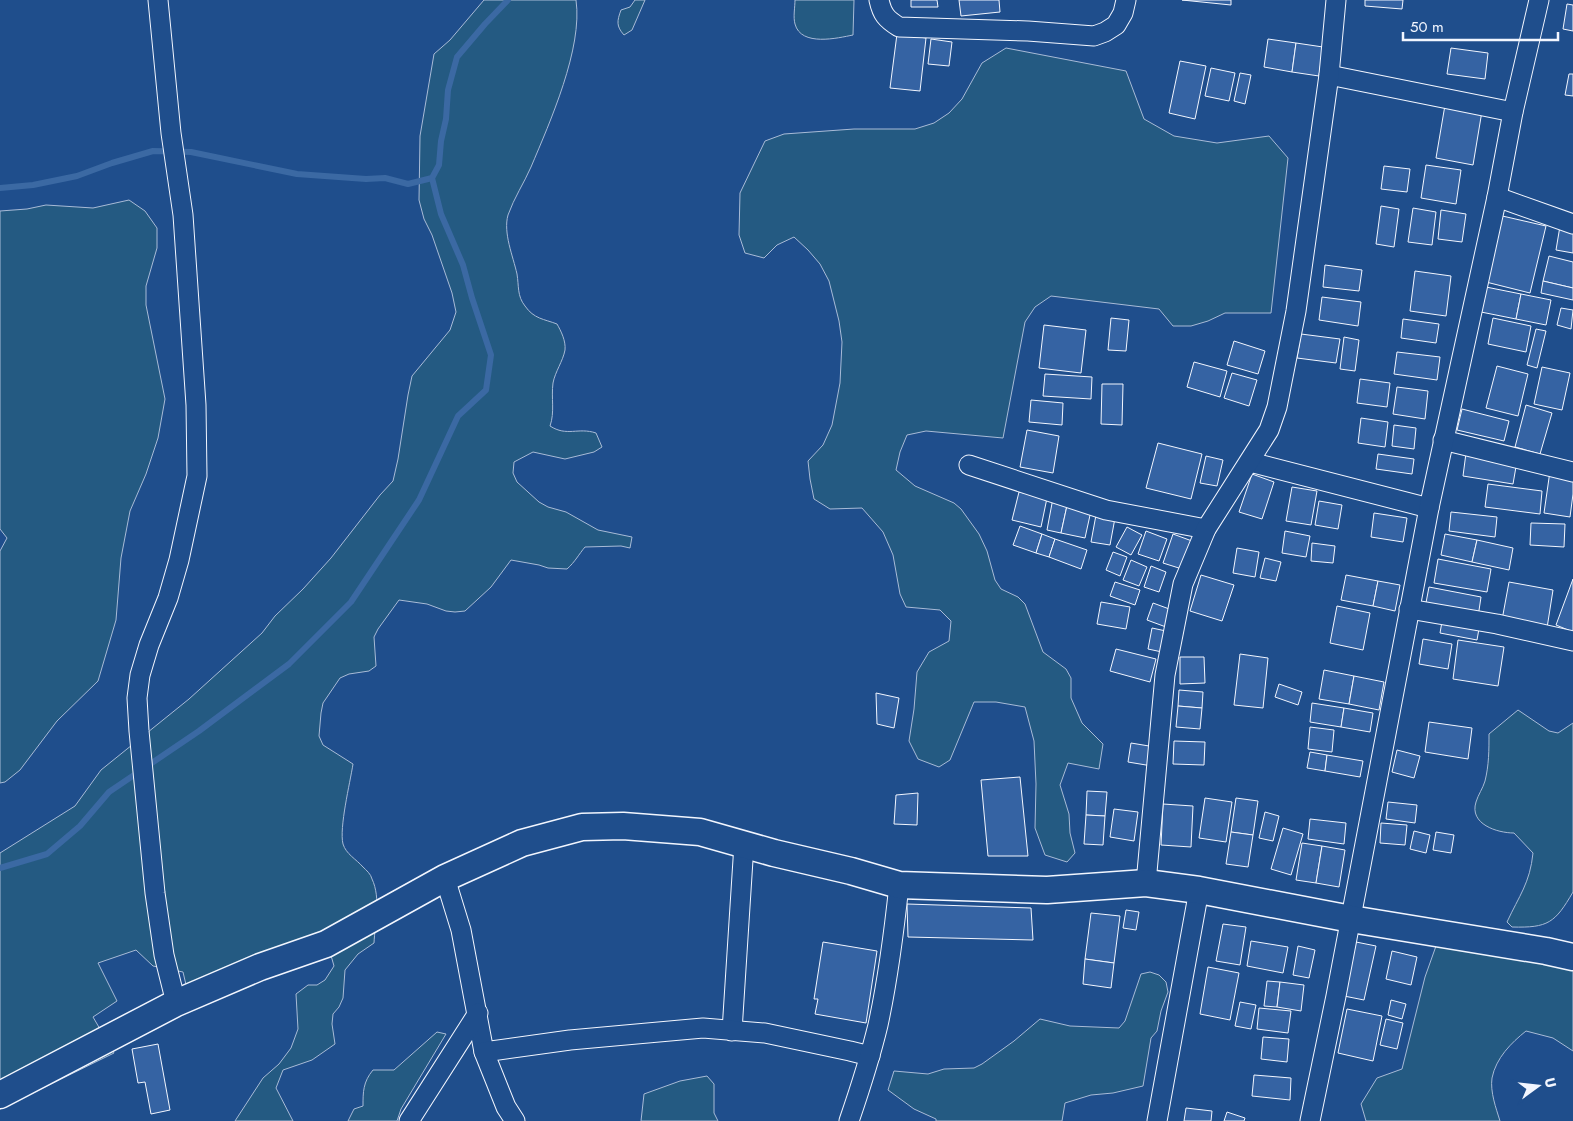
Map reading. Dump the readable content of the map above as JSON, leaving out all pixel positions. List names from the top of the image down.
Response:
{
  "scale_bar": "50 m",
  "north": "right"
}
